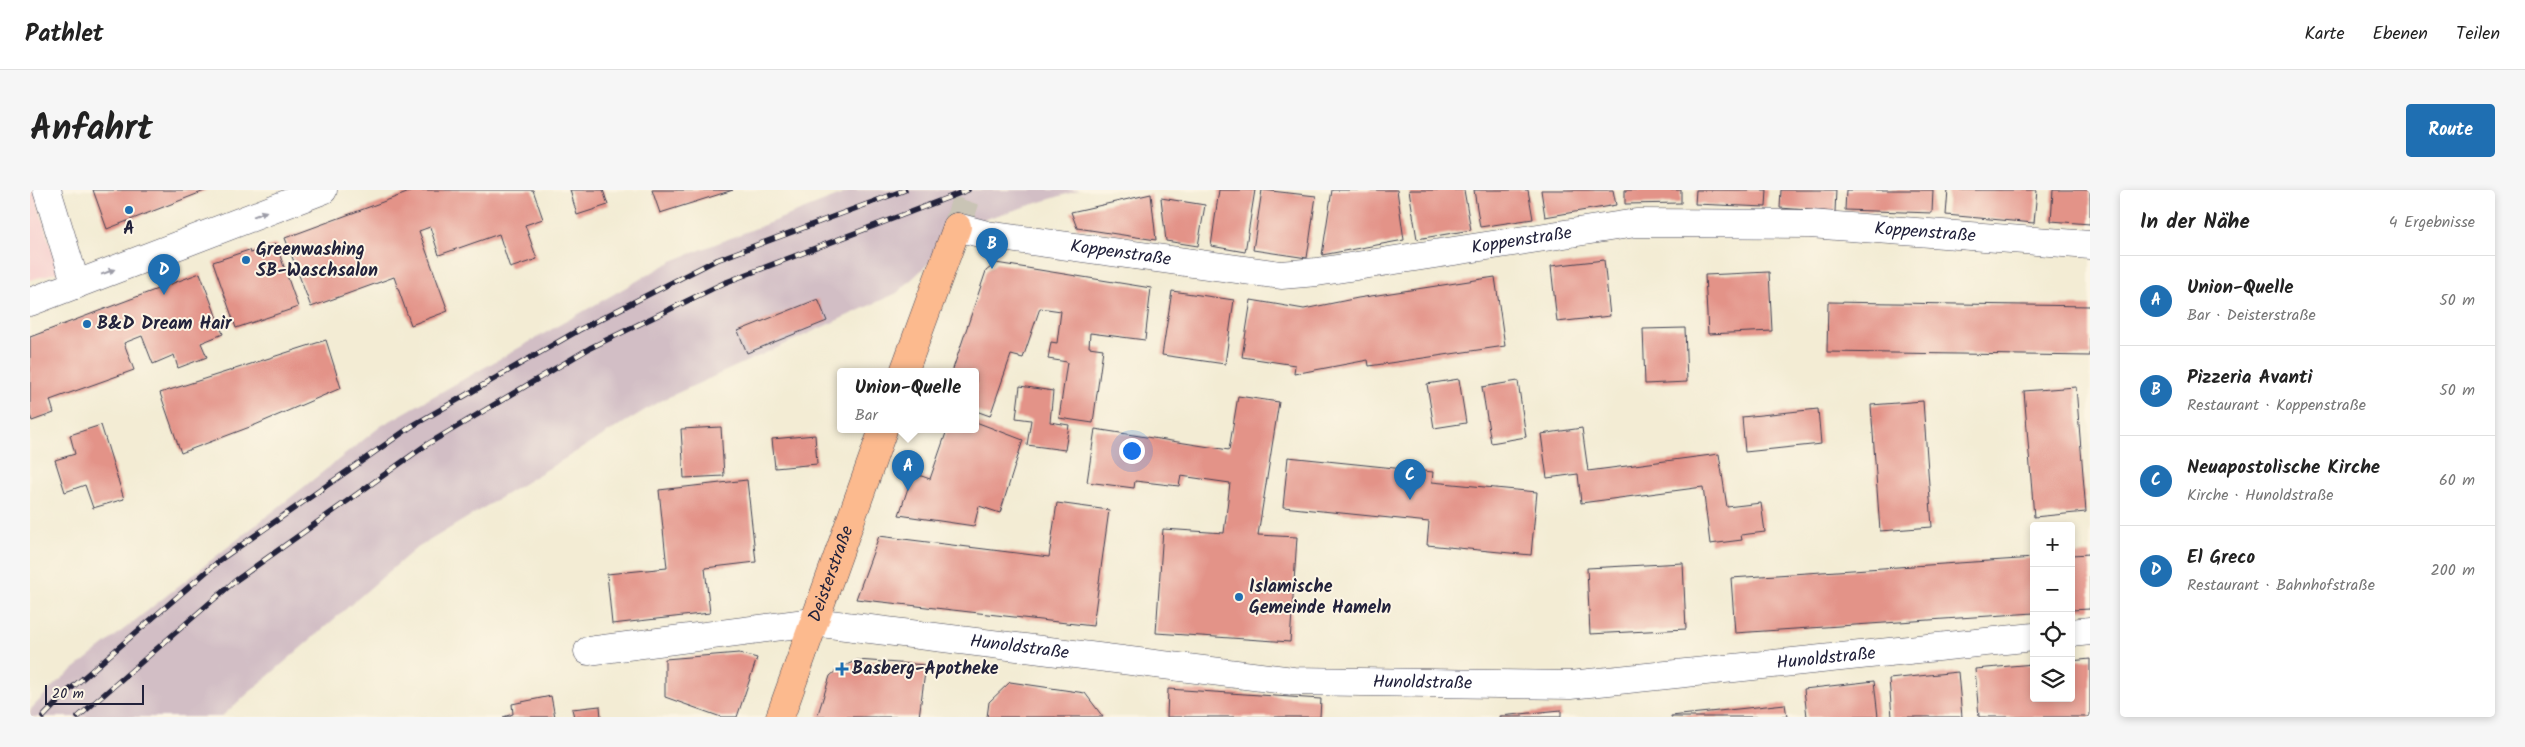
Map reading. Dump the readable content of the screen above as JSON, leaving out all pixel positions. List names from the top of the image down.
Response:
{
  "streets": {
    "main road": ["Deisterstraße"],
    "street": ["Koppenstraße", "Hunoldstraße"]
  },
  "crossings": [
    ["Deisterstraße", "Hunoldstraße"]
  ],
  "places": {
    "other": [
      "A",
      "Greenwashing SB-Waschsalon",
      "B&D Dream Hair",
      "Islamische Gemeinde Hameln"
    ],
    "health": ["Basberg-Apotheke"]
  },
  "scale_bar": "20 m",
  "page": {
    "header": "Pathlet",
    "nav": ["Karte", "Ebenen", "Teilen"],
    "title": "Anfahrt",
    "buttons": "Route",
    "heading": ["In der Nähe", "4 Ergebnisse"],
    "pins": [
      "B",
      "D",
      "A",
      "C"
    ],
    "list": [
      {
        "mark": "A",
        "name": "Union-Quelle",
        "note": "Bar · Deisterstraße",
        "value": "50 m"
      },
      {
        "mark": "B",
        "name": "Pizzeria Avanti",
        "note": "Restaurant · Koppenstraße",
        "value": "50 m"
      },
      {
        "mark": "C",
        "name": "Neuapostolische Kirche",
        "note": "Kirche · Hunoldstraße",
        "value": "60 m"
      },
      {
        "mark": "D",
        "name": "El Greco",
        "note": "Restaurant · Bahnhofstraße",
        "value": "200 m"
      }
    ],
    "popup": ["Union-Quelle", "Bar"],
    "map_buttons": ["+", "−"],
    "scale": "20 m"
  }
}
